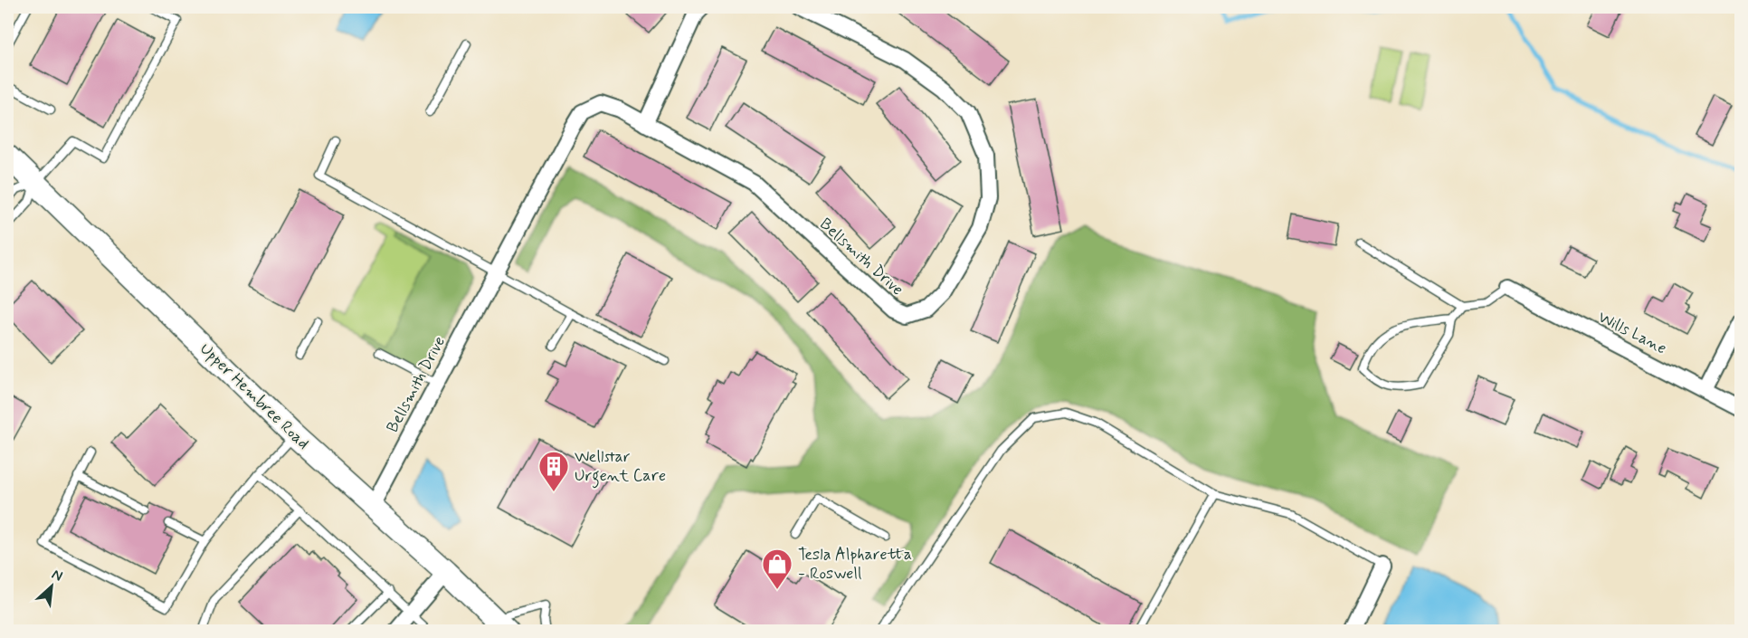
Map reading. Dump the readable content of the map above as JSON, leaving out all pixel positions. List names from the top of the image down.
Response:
{
  "streets": {
    "street": ["Bellsmith Drive", "Wills Lane", "Upper Hembree Road"]
  },
  "crossings": [
    ["Bellsmith Drive", "Upper Hembree Road"]
  ],
  "places": {
    "building": ["Wellstar Urgent Care"],
    "shop": ["Tesla Alpharetta - Roswell"]
  },
  "north": "top right"
}
